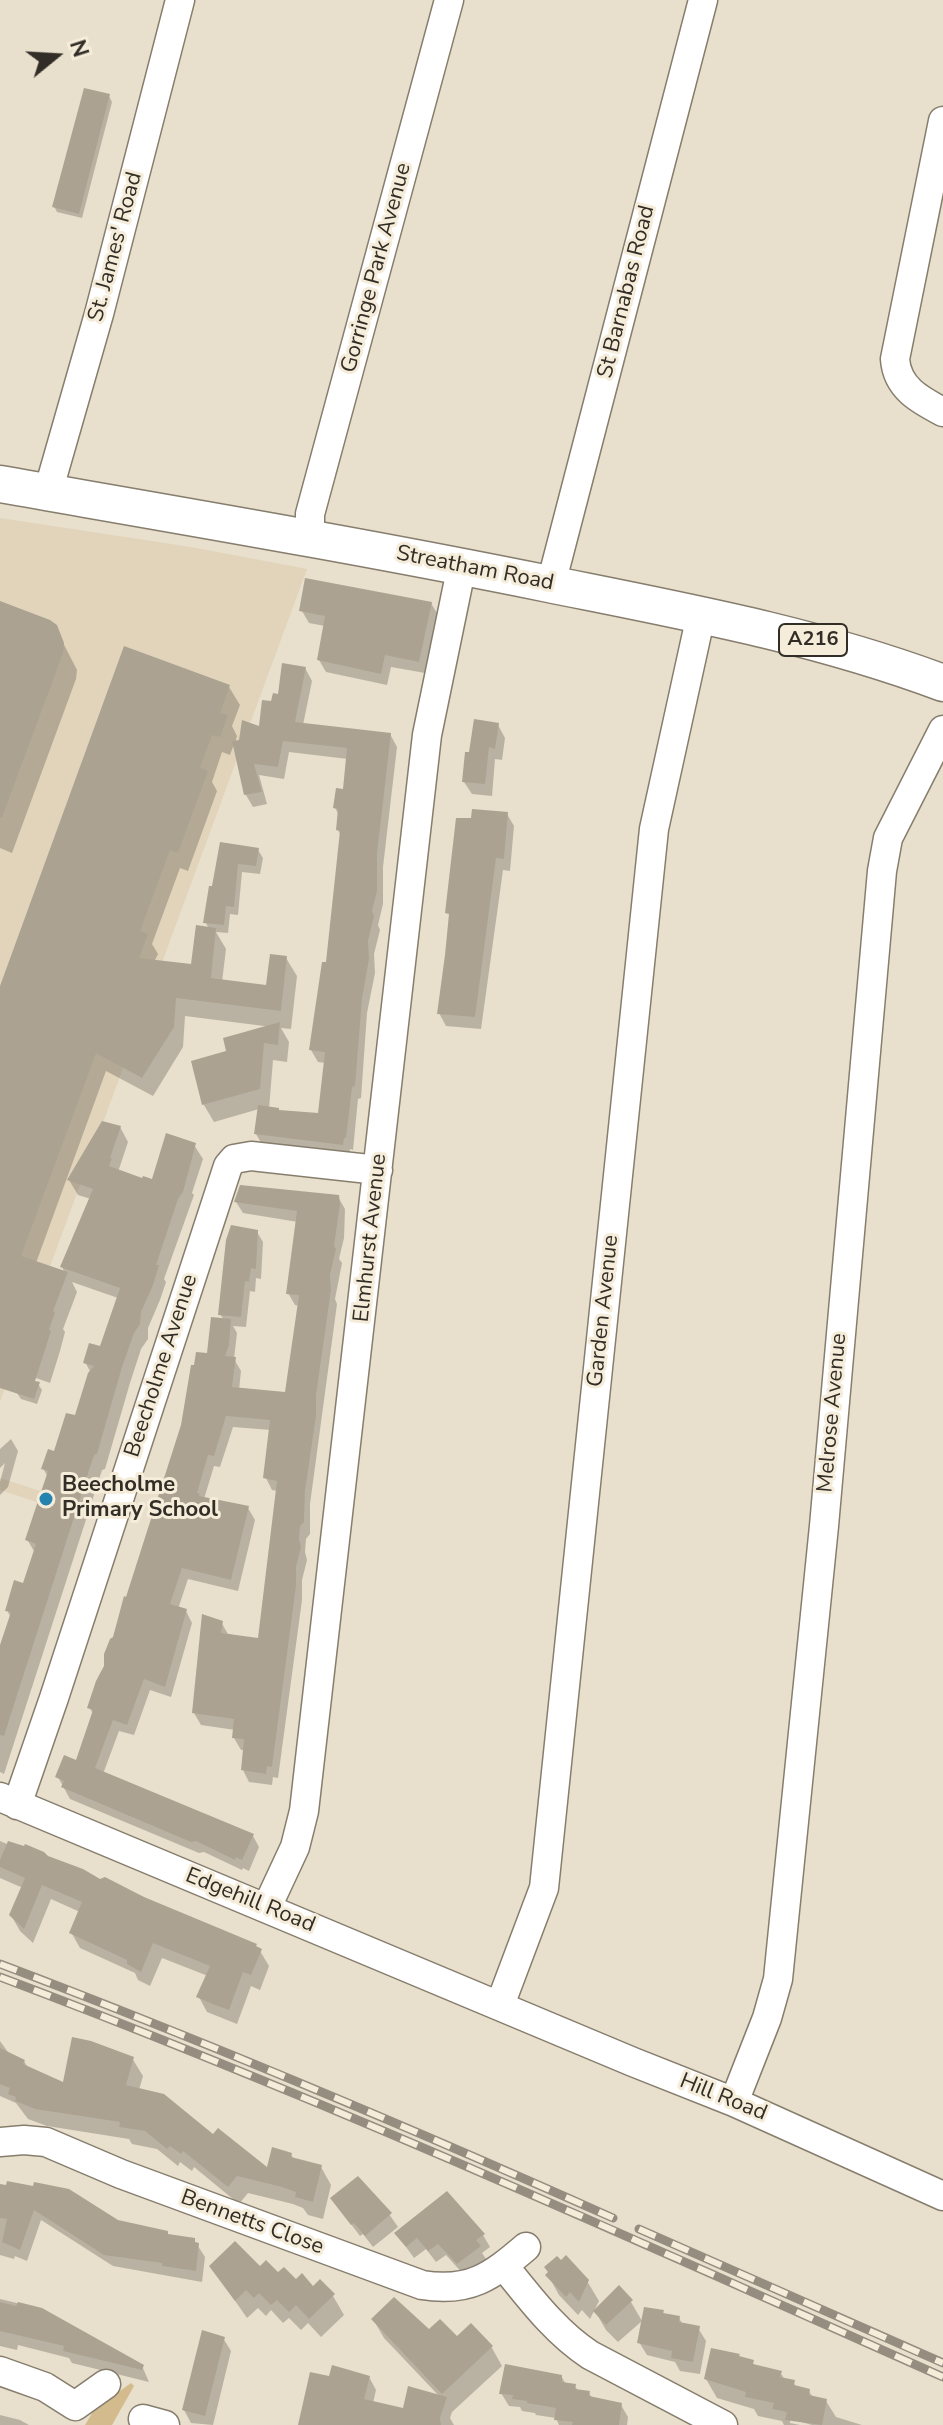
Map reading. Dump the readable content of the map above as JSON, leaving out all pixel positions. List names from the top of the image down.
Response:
{
  "streets": {
    "main road": ["Streatham Road", "A216"],
    "street": [
      "St. James' Road",
      "Gorringe Park Avenue",
      "St Barnabas Road",
      "Elmhurst Avenue",
      "Garden Avenue",
      "Beecholme Avenue",
      "Melrose Avenue",
      "Edgehill Road",
      "Hill Road",
      "Bennetts Close"
    ]
  },
  "crossings": [
    ["St. James' Road", "Streatham Road"],
    ["Gorringe Park Avenue", "Streatham Road"],
    ["St Barnabas Road", "Streatham Road"],
    ["Streatham Road", "Elmhurst Avenue"],
    ["Streatham Road", "Garden Avenue"],
    ["Elmhurst Avenue", "Beecholme Avenue"],
    ["Elmhurst Avenue", "Edgehill Road"],
    ["Garden Avenue", "Edgehill Road"],
    ["Garden Avenue", "Hill Road"],
    ["Beecholme Avenue", "Edgehill Road"],
    ["Melrose Avenue", "Hill Road"],
    ["Edgehill Road", "Hill Road"]
  ],
  "places": ["Beecholme Primary School"],
  "north": "right"
}
